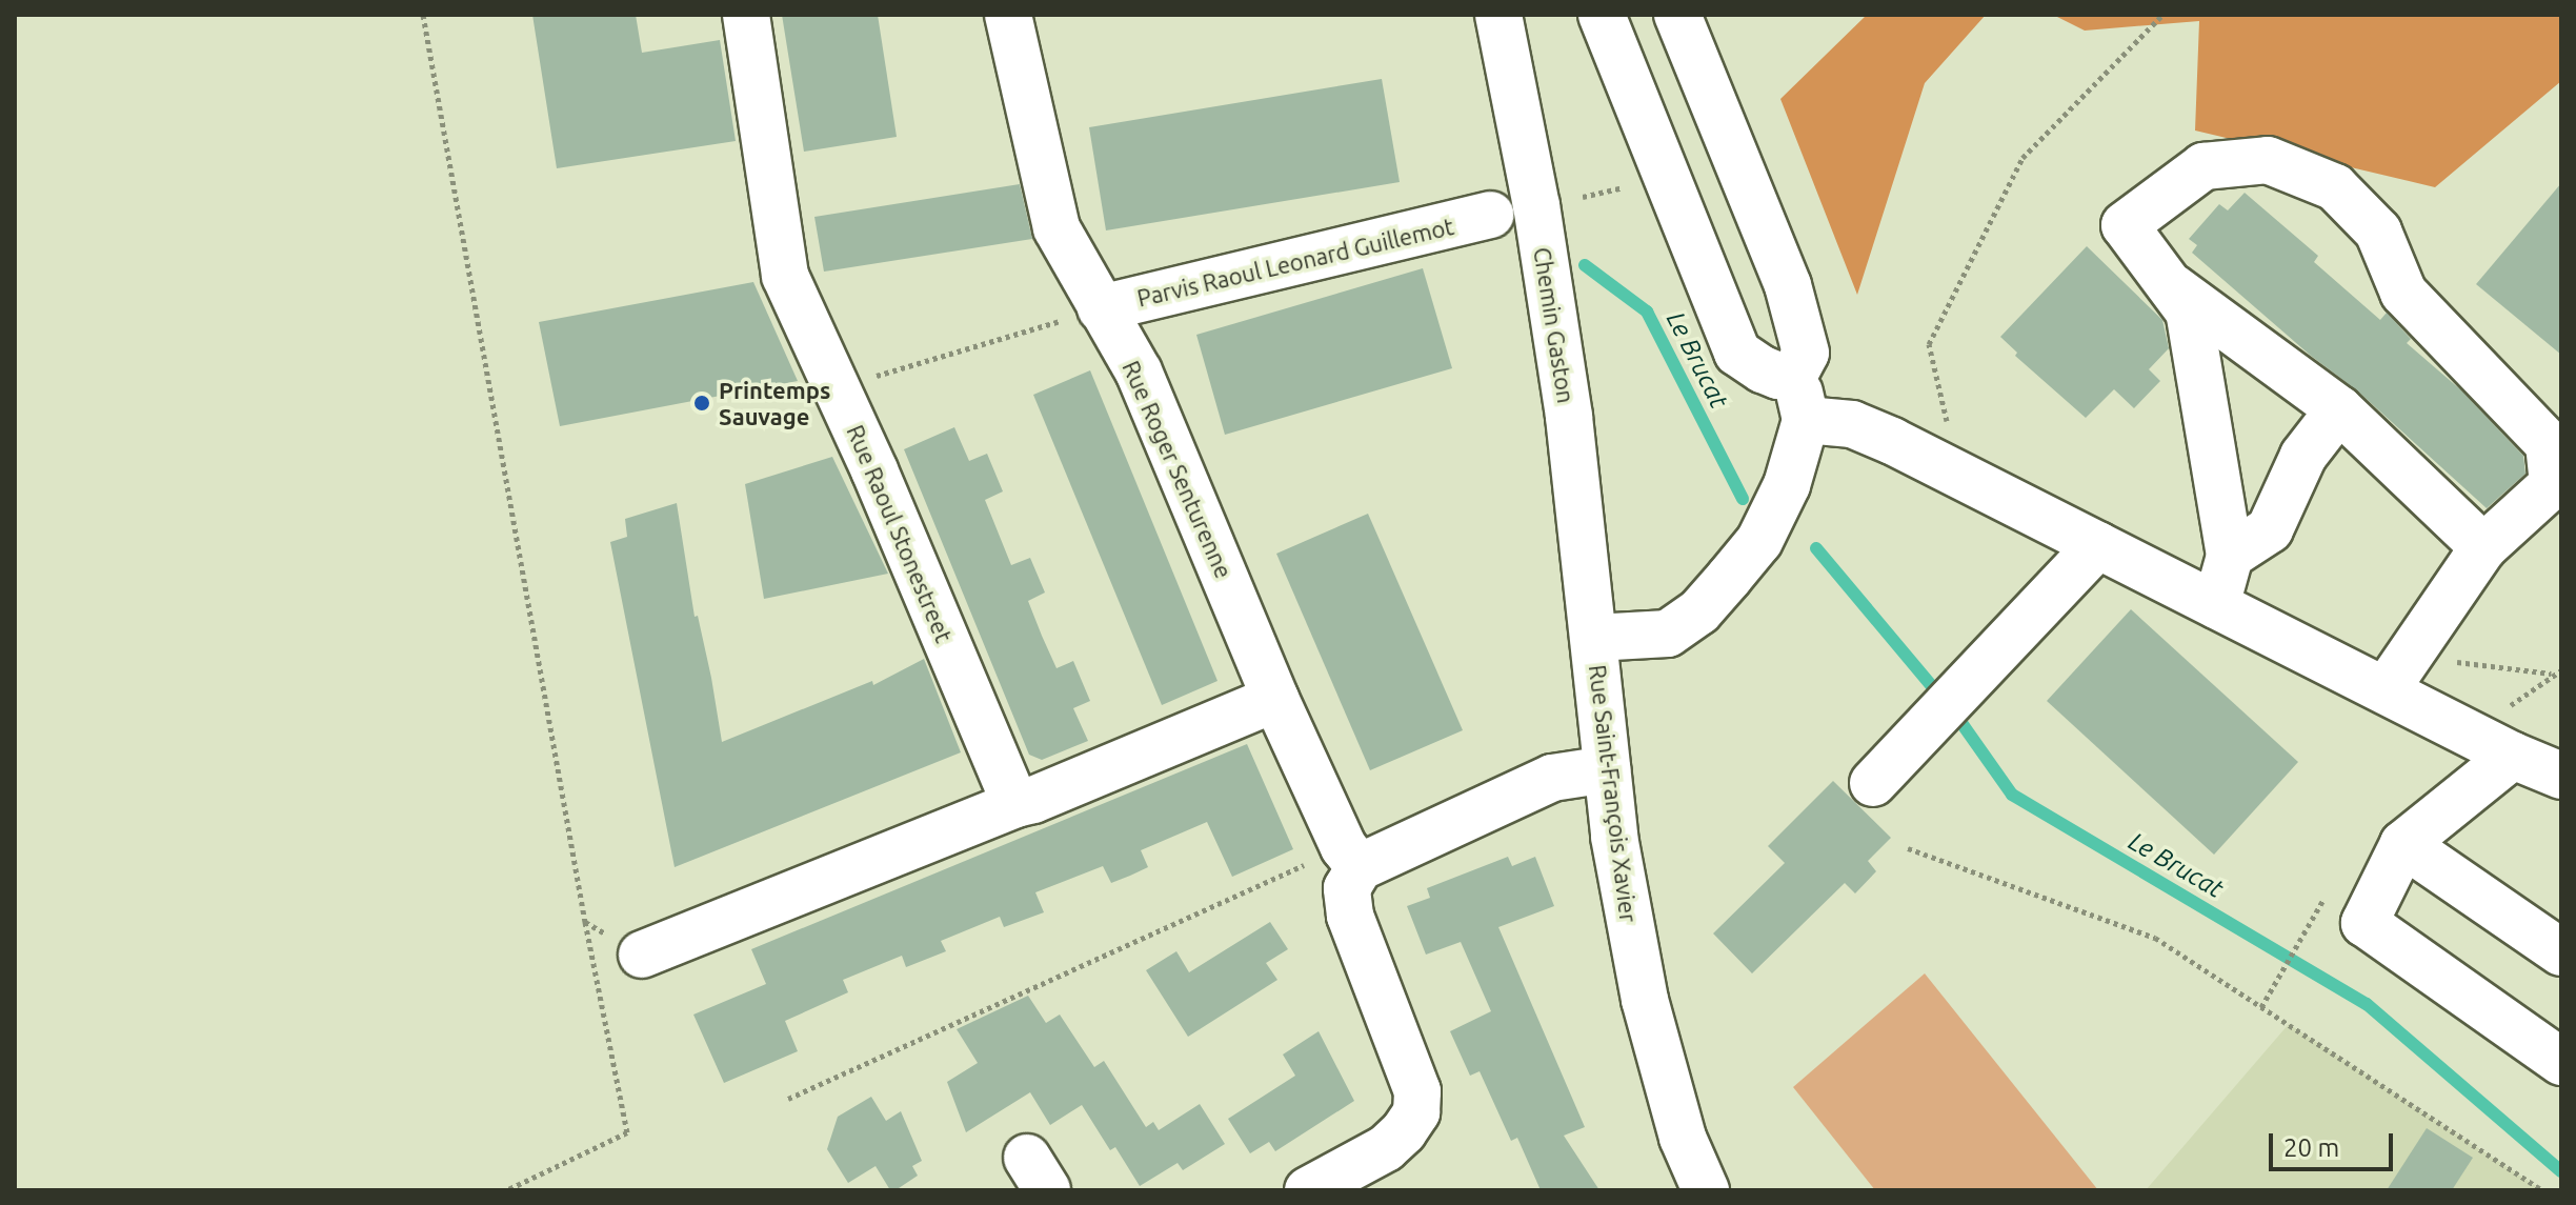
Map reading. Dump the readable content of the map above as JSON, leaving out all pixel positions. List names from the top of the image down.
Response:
{
  "streets": {
    "street": [
      "Parvis Raoul Leonard Guillemot",
      "Chemin Gaston",
      "Rue Roger Senturenne",
      "Rue Raoul Stonestreet",
      "Rue Saint-François Xavier"
    ]
  },
  "crossings": [
    ["Parvis Raoul Leonard Guillemot", "Rue Roger Senturenne"],
    ["Chemin Gaston", "Rue Saint-François Xavier"]
  ],
  "water": ["Le Brucat"],
  "places": ["Printemps Sauvage"],
  "scale_bar": "20 m"
}
